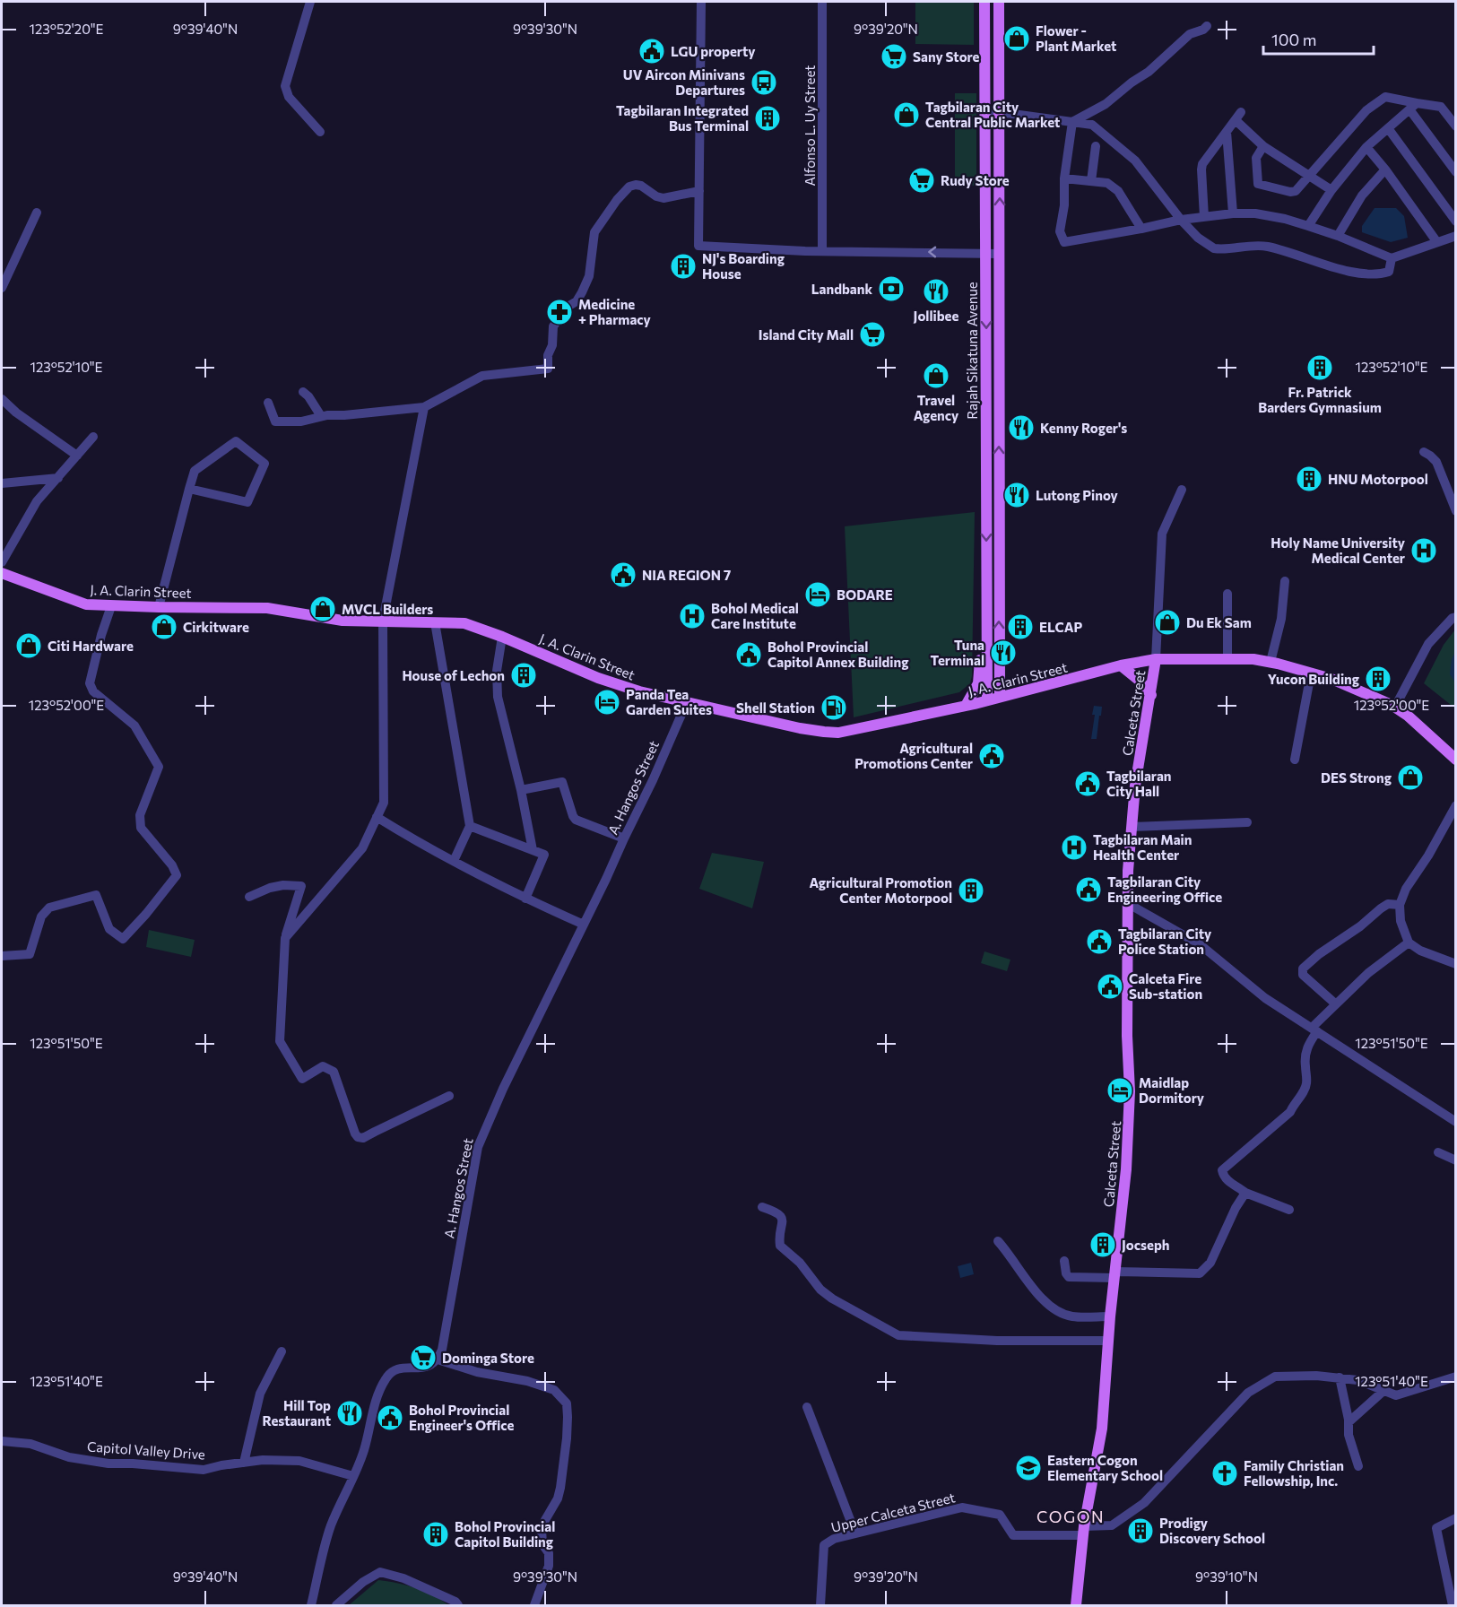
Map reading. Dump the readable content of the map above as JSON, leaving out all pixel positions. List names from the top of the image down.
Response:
{
  "streets": {
    "main road": ["Rajah Sikatuna Avenue", "J. A. Clarin Street", "Calceta Street"],
    "street": [
      "Alfonso L. Uy Street",
      "A. Hangos Street",
      "Capitol Valley Drive",
      "Upper Calceta Street"
    ]
  },
  "crossings": [
    ["Rajah Sikatuna Avenue", "J. A. Clarin Street"],
    ["J. A. Clarin Street", "Calceta Street"],
    ["J. A. Clarin Street", "A. Hangos Street"],
    ["Calceta Street", "Upper Calceta Street"]
  ],
  "districts": ["COGON"],
  "places": {
    "shop": [
      "Flower - Plant Market",
      "Tagbilaran City Central Public Market",
      "Travel Agency",
      "MVCL Builders",
      "Du Ek Sam",
      "Cirkitware",
      "Citi Hardware",
      "DES Strong"
    ],
    "public building": [
      "LGU property",
      "NIA REGION 7",
      "Bohol Provincial Capitol Annex Building",
      "Agricultural Promotions Center",
      "Tagbilaran City Hall",
      "Tagbilaran City Engineering Office",
      "Tagbilaran City Police Station",
      "Calceta Fire Sub-station",
      "Bohol Provincial Engineer's Office"
    ],
    "supermarket": [
      "Sany Store",
      "Rudy Store",
      "Island City Mall",
      "Dominga Store"
    ],
    "bus stop": ["UV Aircon Minivans Departures"],
    "building": [
      "Tagbilaran Integrated Bus Terminal",
      "NJ's Boarding House",
      "Fr. Patrick Barders Gymnasium",
      "HNU Motorpool",
      "ELCAP",
      "House of Lechon",
      "Yucon Building",
      "Agricultural Promotion Center Motorpool",
      "Jocseph",
      "Prodigy Discovery School",
      "Bohol Provincial Capitol Building"
    ],
    "bank": ["Landbank"],
    "restaurant": [
      "Jollibee",
      "Kenny Roger's",
      "Lutong Pinoy",
      "Tuna Terminal",
      "Hill Top Restaurant"
    ],
    "pharmacy": ["Medicine + Pharmacy"],
    "hospital": ["Holy Name University Medical Center", "Bohol Medical Care Institute", "Tagbilaran Main Health Center"],
    "hotel": ["BODARE", "Panda Tea Garden Suites", "Maidlap Dormitory"],
    "fuel station": ["Shell Station"],
    "school or university": ["Eastern Cogon Elementary School"],
    "church": ["Family Christian Fellowship, Inc."]
  },
  "scale_bar": "100 m",
  "coordinates": [
    "9°39'40\"N",
    "9°39'30\"N",
    "9°39'20\"N",
    "123°52'20\"E",
    "123°52'10\"E",
    "123°52'00\"E",
    "123°51'50\"E",
    "123°51'40\"E",
    "9°39'10\"N"
  ]
}
